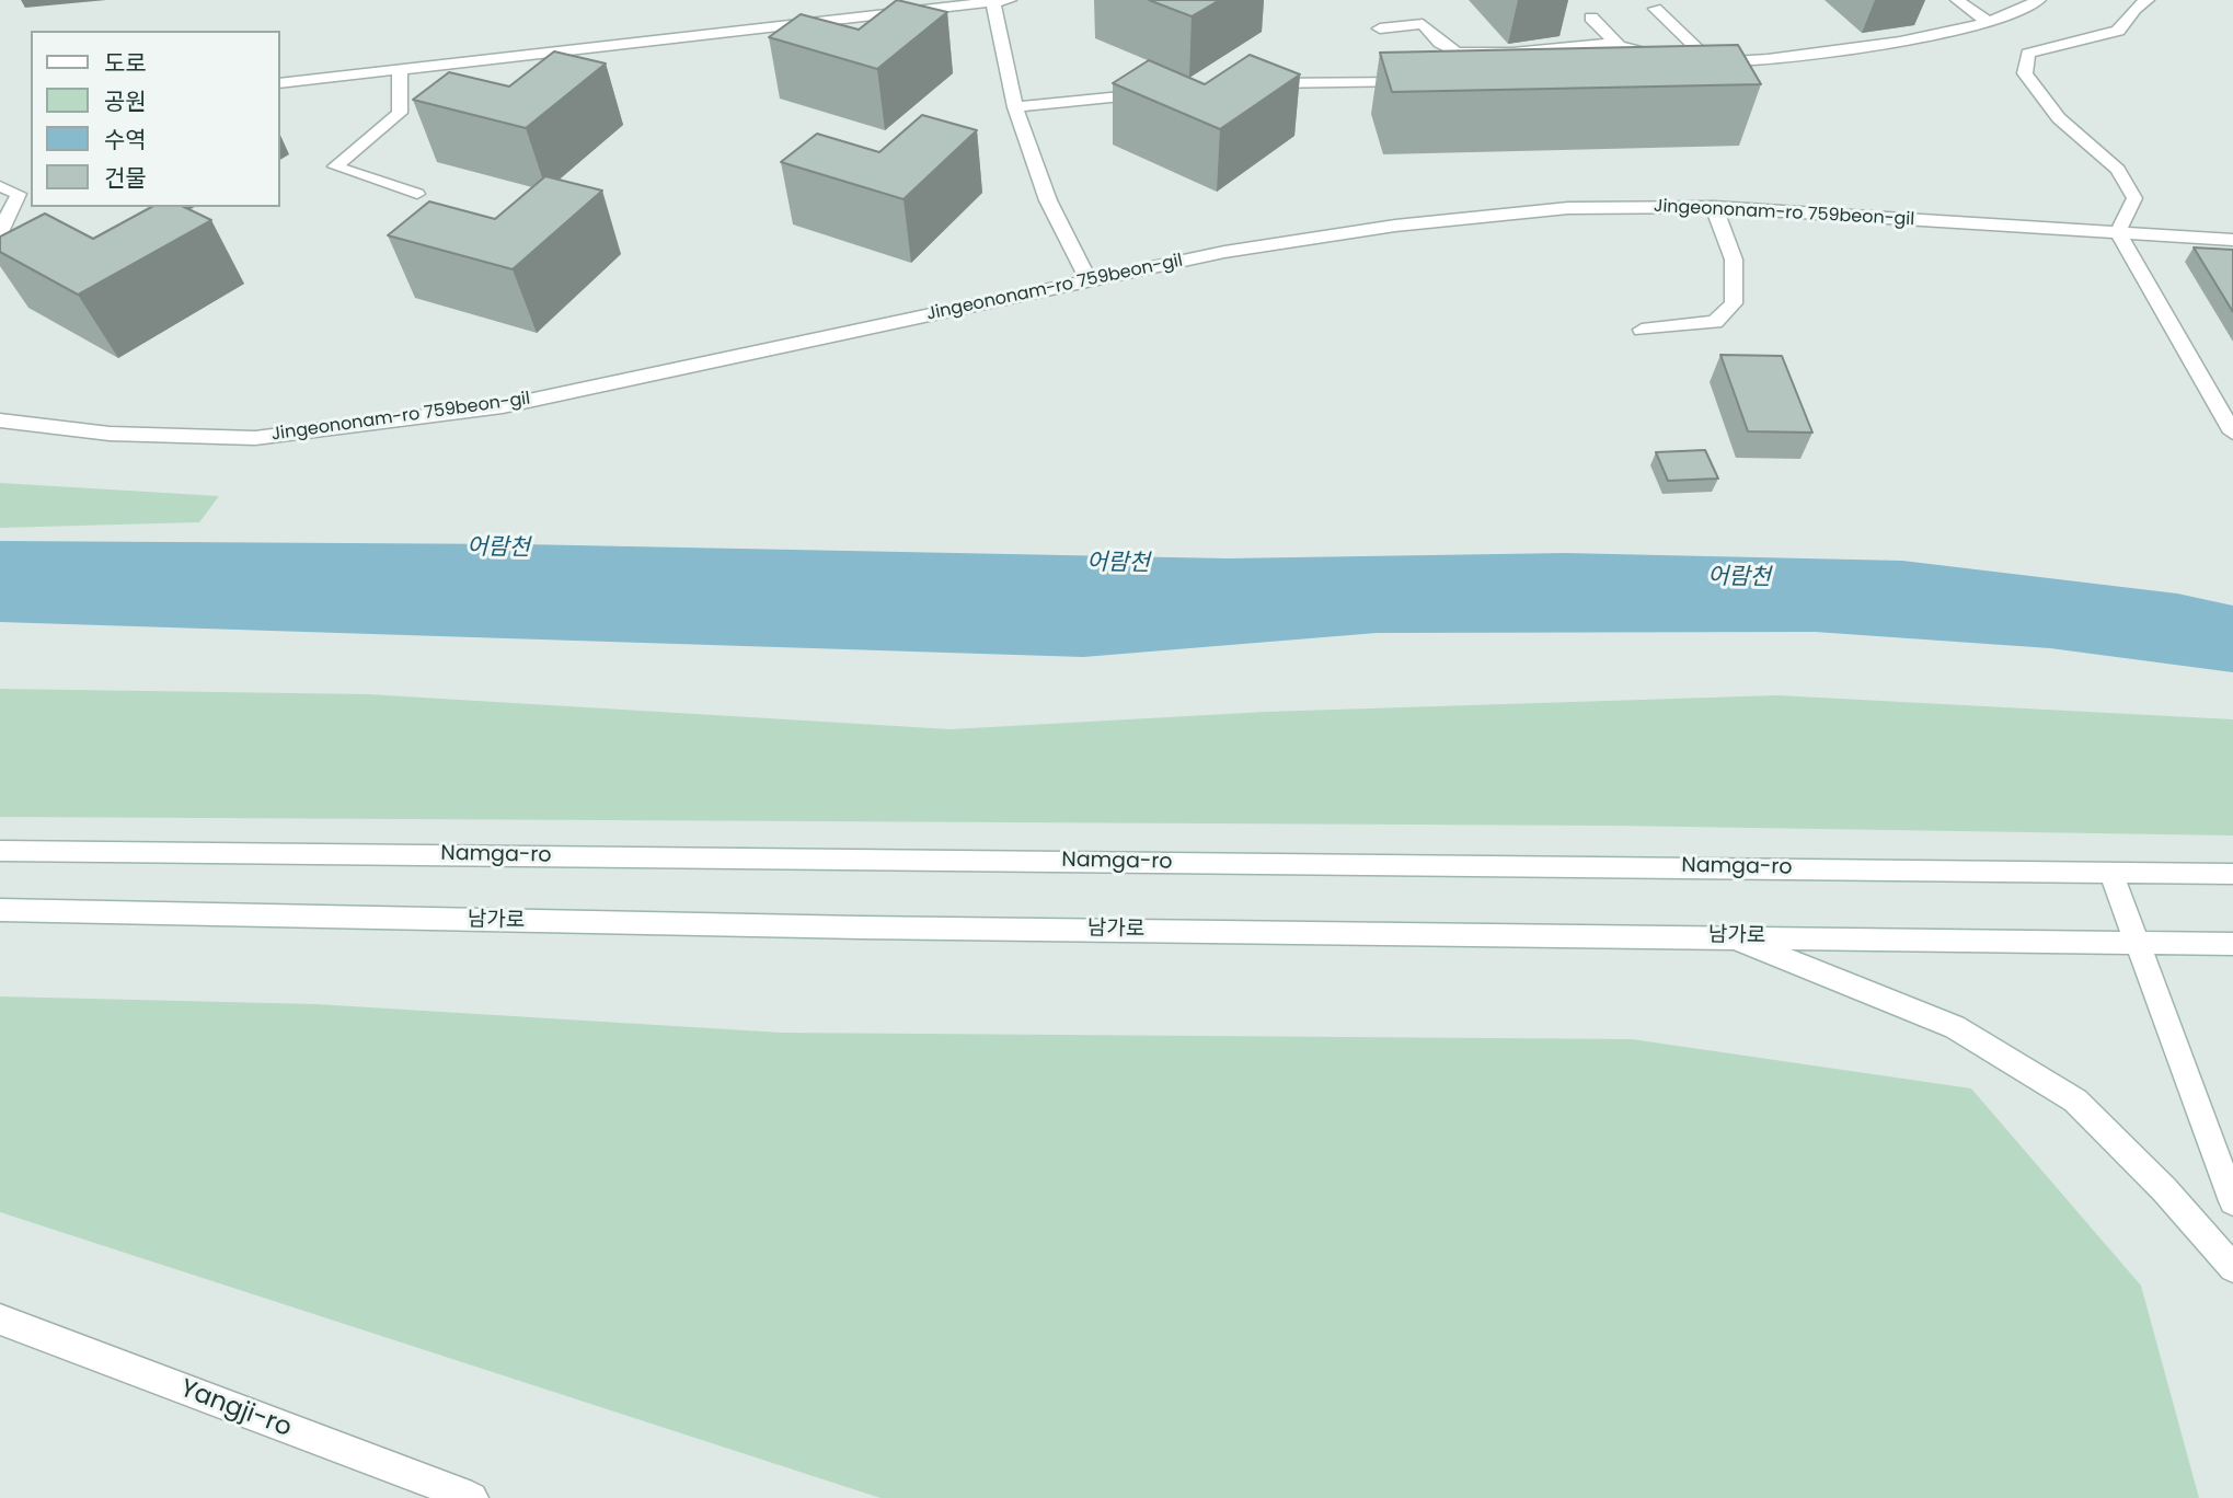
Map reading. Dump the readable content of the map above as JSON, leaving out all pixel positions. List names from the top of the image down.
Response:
{
  "streets": {
    "main road": [
      "Jingeononam-ro 759beon-gil",
      "Namga-ro",
      "남가로",
      "Yangji-ro"
    ]
  },
  "water": ["어람천"],
  "legend": [
    "도로",
    "공원",
    "수역",
    "건물"
  ]
}
